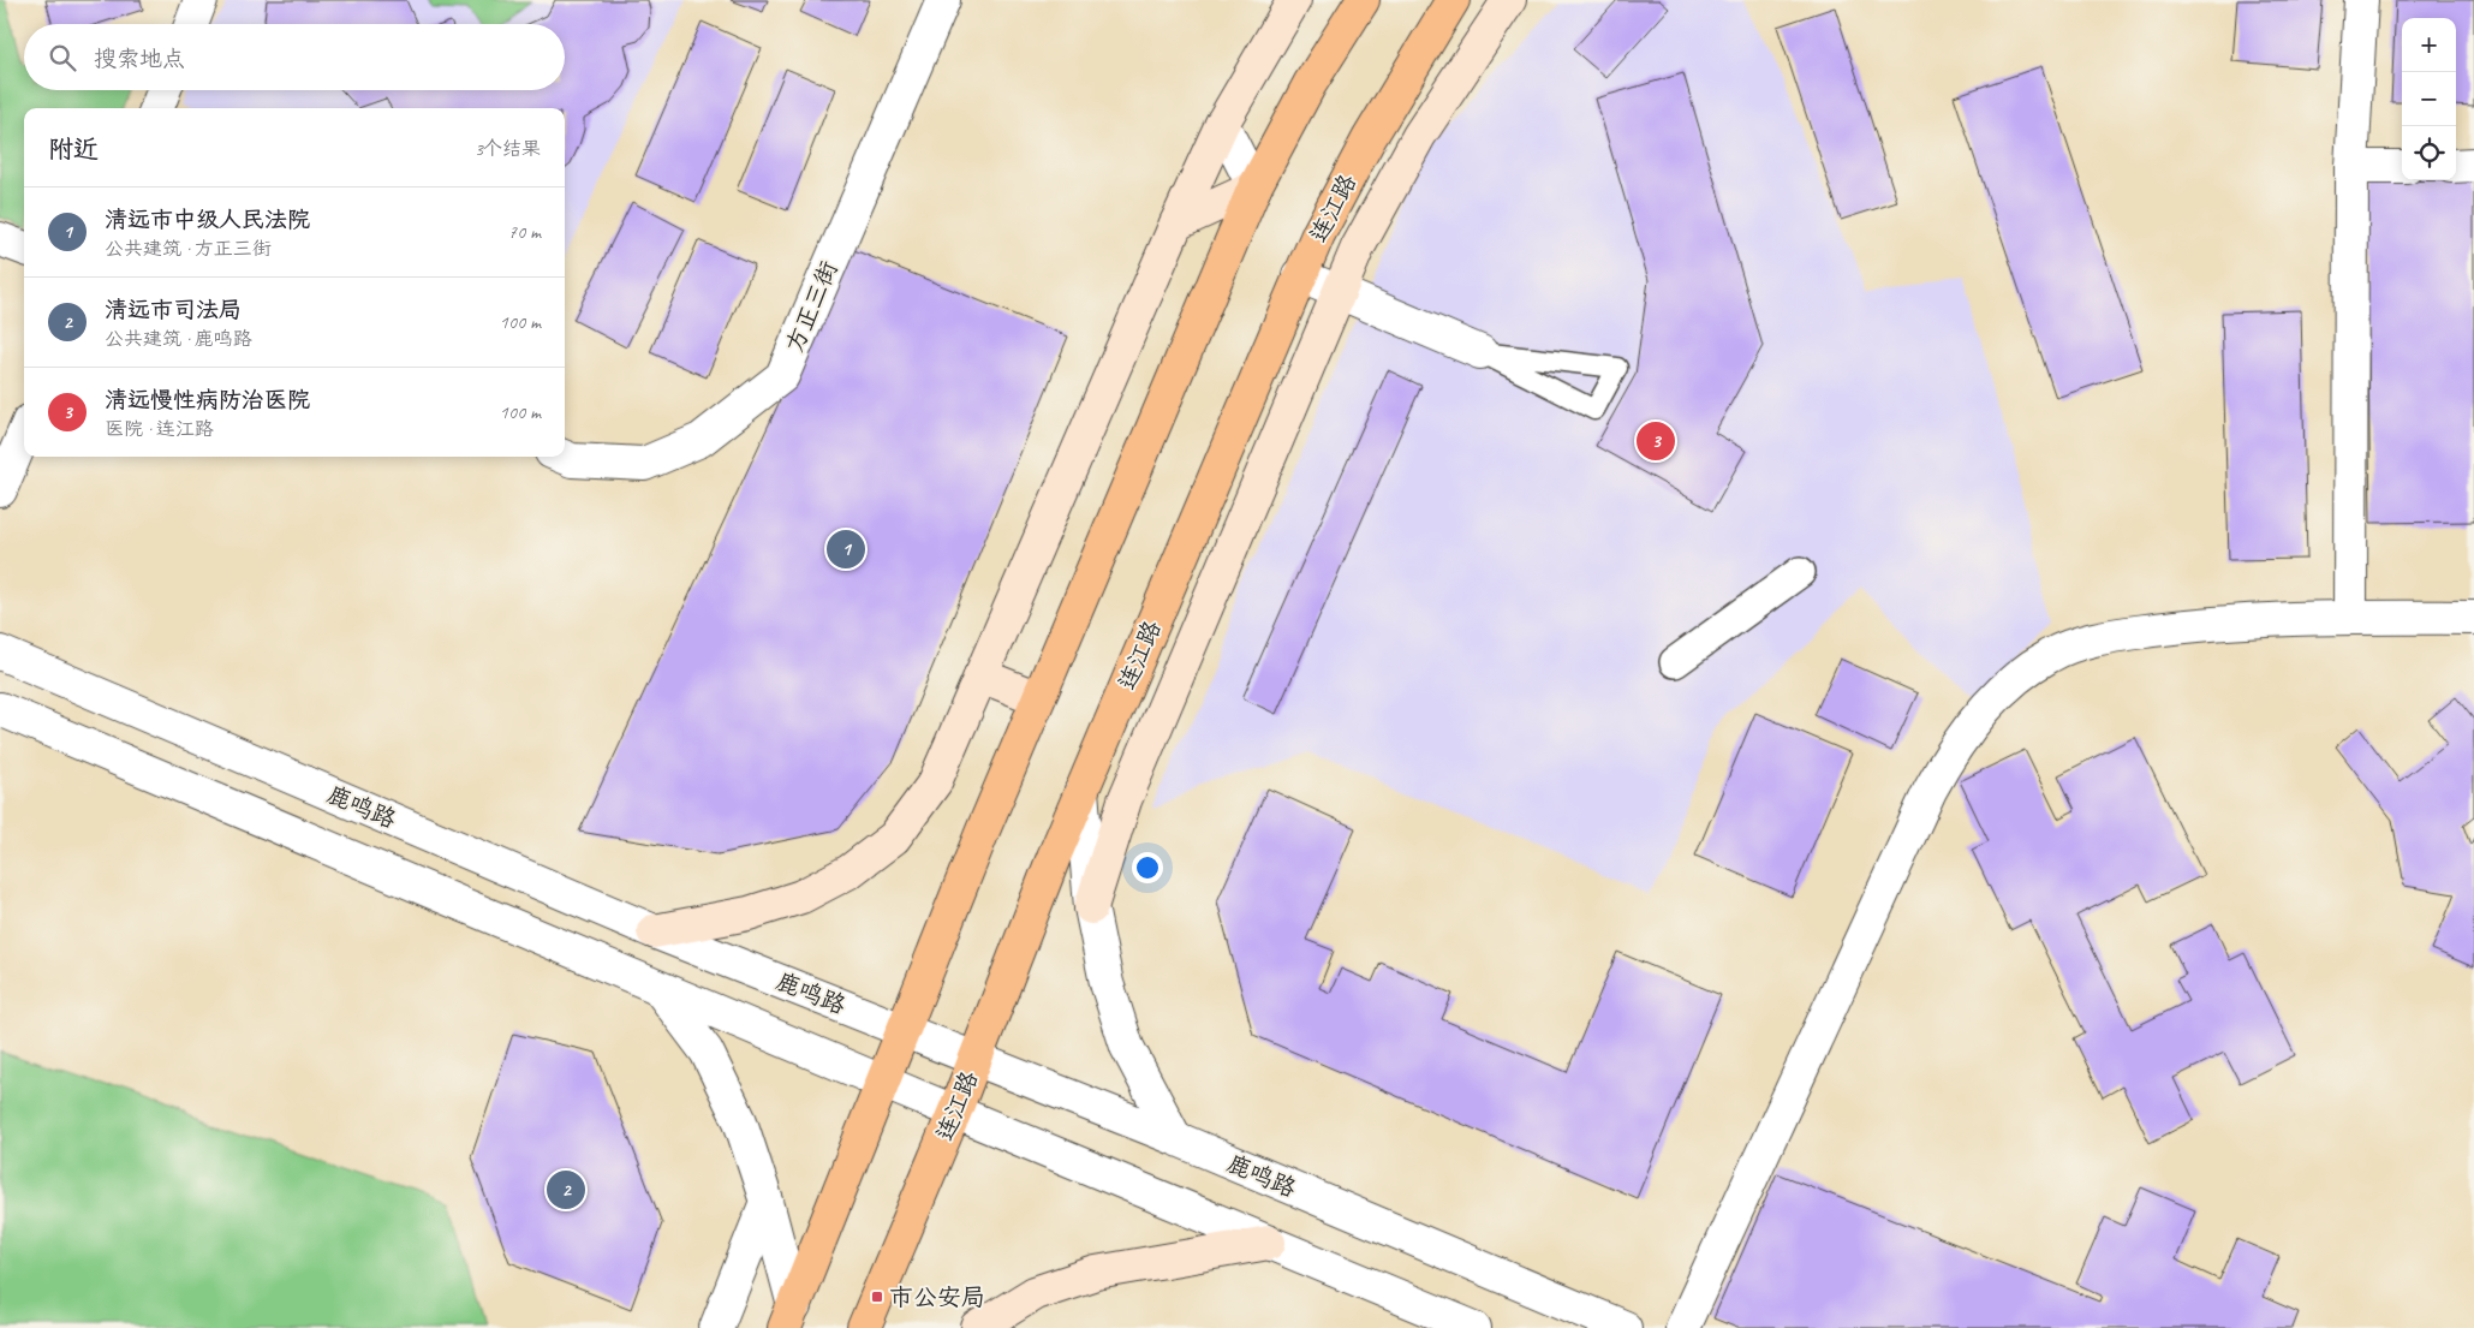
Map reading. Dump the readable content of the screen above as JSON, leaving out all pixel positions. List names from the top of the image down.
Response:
{
  "streets": {
    "main road": ["连江路"],
    "street": ["方正三街", "鹿鸣路"]
  },
  "crossings": [
    ["连江路", "鹿鸣路"]
  ],
  "places": {
    "transit": ["市公安局"]
  },
  "page": {
    "map_buttons": ["+", "−"],
    "search": "搜索地点",
    "heading": ["附近", "3个结果"],
    "list": [
      {
        "mark": "1",
        "name": "清远市中级人民法院",
        "note": "公共建筑 · 方正三街",
        "value": "70 m"
      },
      {
        "mark": "2",
        "name": "清远市司法局",
        "note": "公共建筑 · 鹿鸣路",
        "value": "100 m"
      },
      {
        "mark": "3",
        "name": "清远慢性病防治医院",
        "note": "医院 · 连江路",
        "value": "100 m"
      }
    ],
    "pins": ["3", "1", "2"]
  }
}
